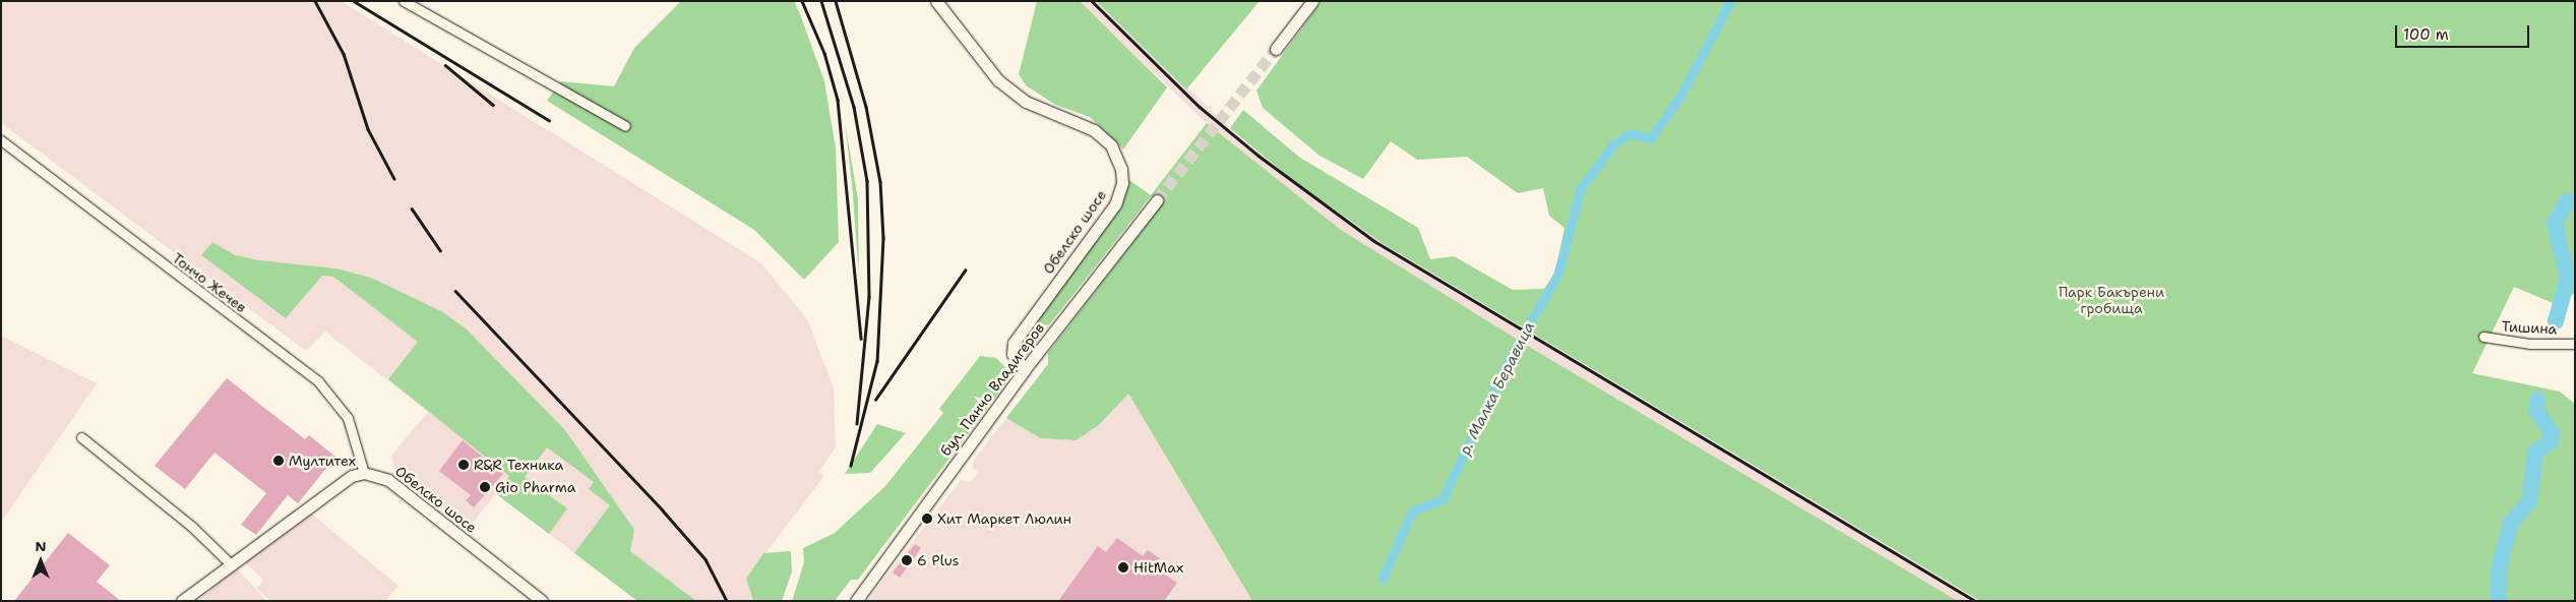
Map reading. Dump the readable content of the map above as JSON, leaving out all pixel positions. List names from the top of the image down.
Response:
{
  "streets": {
    "street": [
      "Обелско шосе",
      "Тончо Жечев",
      "Тишина",
      "бул. Панчо Владигеров"
    ]
  },
  "crossings": [
    ["Обелско шосе", "Тончо Жечев"],
    ["Обелско шосе", "бул. Панчо Владигеров"]
  ],
  "water": ["р. Малка Беравица"],
  "parks": ["Парк Бакърени гробища"],
  "places": [
    "Мултитех",
    "R&R Техника",
    "Gio Pharma",
    "Хит Маркет Люлин",
    "6 Plus",
    "HitMax"
  ],
  "scale_bar": "100 m",
  "north": "top"
}
